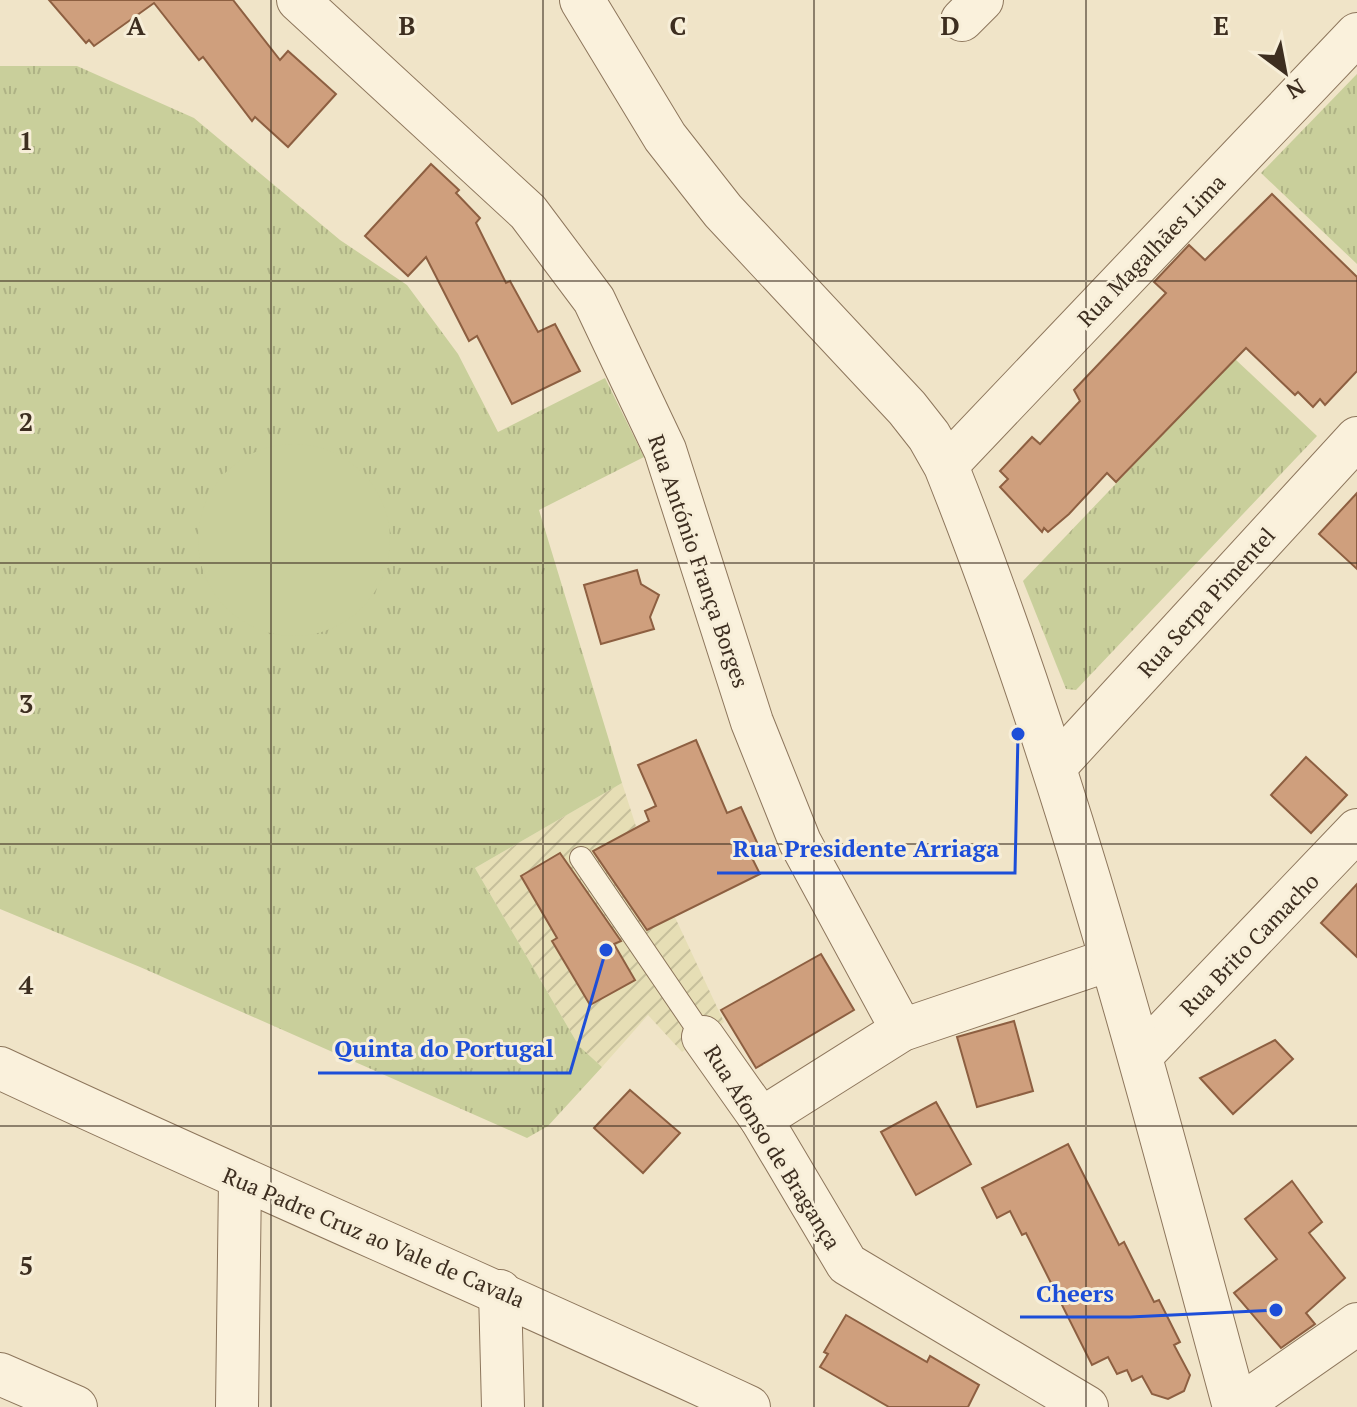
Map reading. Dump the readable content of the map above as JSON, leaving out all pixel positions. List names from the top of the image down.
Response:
{
  "streets": {
    "street": [
      "Rua Magalhães Lima",
      "Rua António França Borges",
      "Rua Serpa Pimentel",
      "Rua Brito Camacho",
      "Rua Afonso de Bragança",
      "Rua Padre Cruz ao Vale de Cavala"
    ]
  },
  "places": ["Rua Presidente Arriaga", "Quinta do Portugal", "Cheers"],
  "north": "bottom right",
  "grid": {
    "columns": [
      "A",
      "B",
      "C",
      "D",
      "E"
    ],
    "rows": [
      "1",
      "2",
      "3",
      "4",
      "5"
    ]
  }
}
